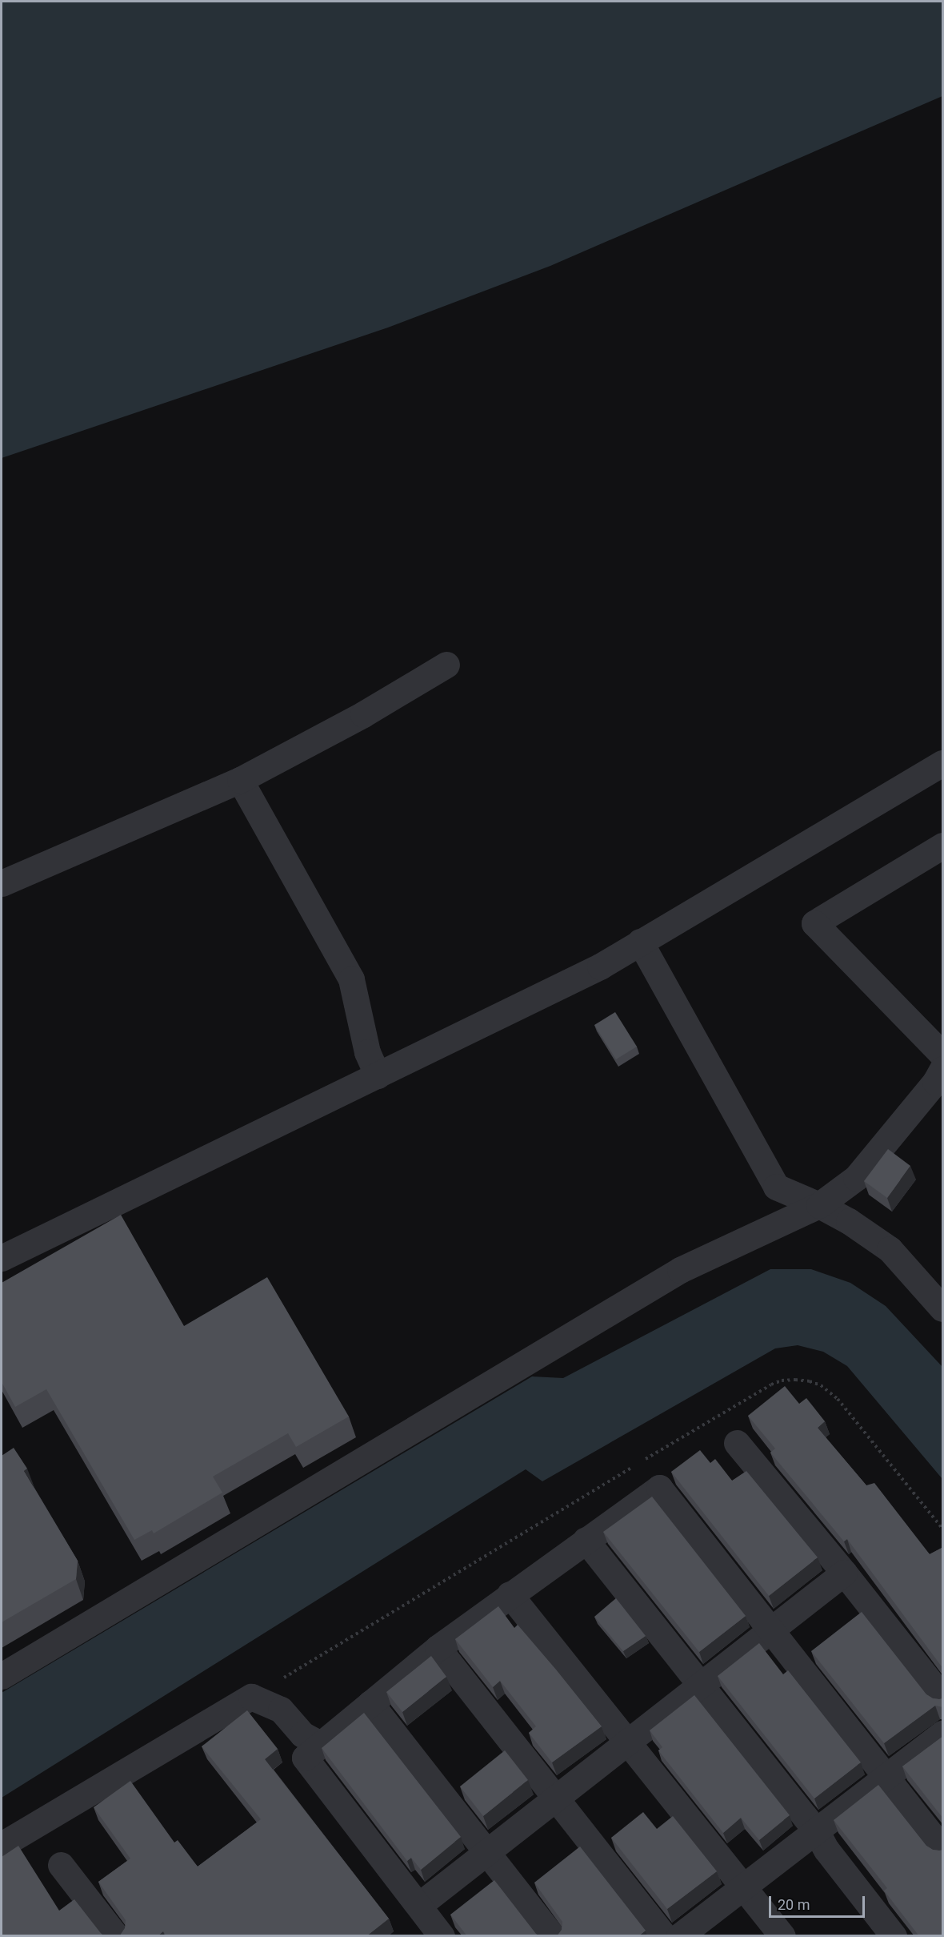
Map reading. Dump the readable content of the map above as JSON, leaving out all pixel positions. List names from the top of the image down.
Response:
{
  "scale_bar": "20 m"
}
